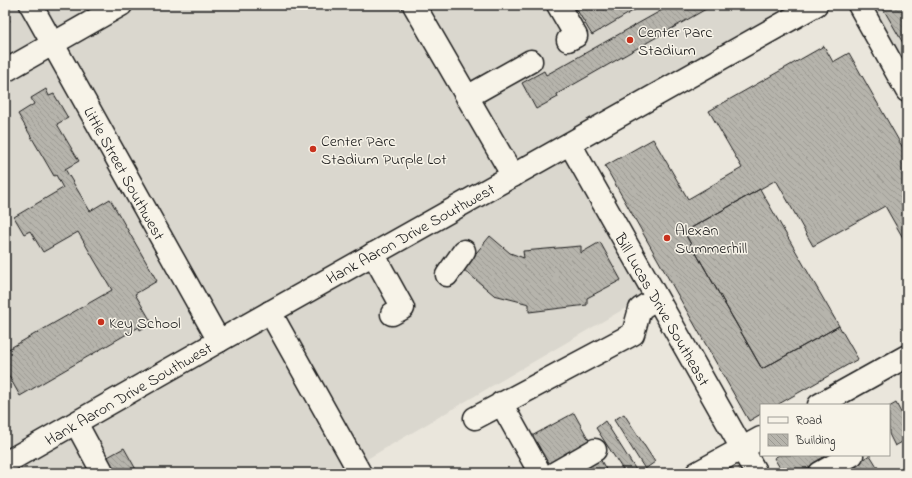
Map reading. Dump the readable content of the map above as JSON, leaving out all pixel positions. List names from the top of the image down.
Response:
{
  "streets": {
    "street": ["Little Street Southwest", "Hank Aaron Drive Southwest", "Bill Lucas Drive Southeast"]
  },
  "crossings": [
    ["Little Street Southwest", "Hank Aaron Drive Southwest"],
    ["Hank Aaron Drive Southwest", "Bill Lucas Drive Southeast"]
  ],
  "places": [
    "Center Parc Stadium",
    "Center Parc Stadium Purple Lot",
    "Alexan Summerhill",
    "Key School"
  ],
  "legend": ["Road", "Building"]
}
